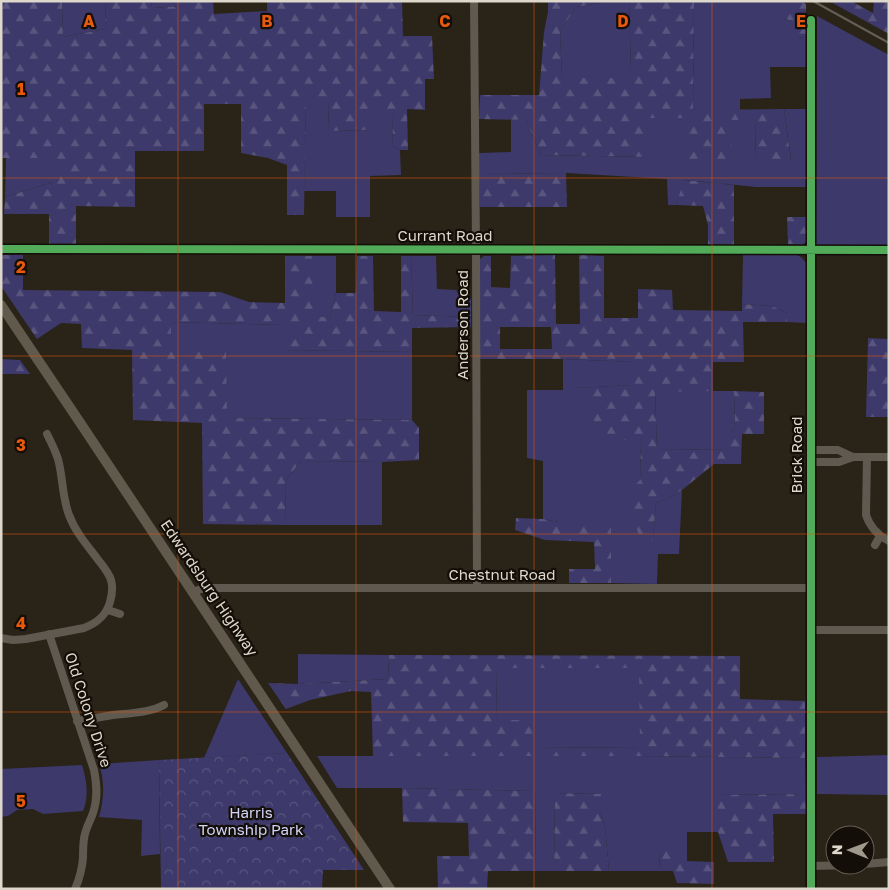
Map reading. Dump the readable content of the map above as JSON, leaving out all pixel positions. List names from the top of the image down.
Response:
{
  "streets": {
    "main road": ["Edwardsburg Highway"],
    "street": [
      "Currant Road",
      "Anderson Road",
      "Brick Road",
      "Chestnut Road",
      "Old Colony Drive"
    ]
  },
  "crossings": [
    ["Currant Road", "Anderson Road"],
    ["Currant Road", "Brick Road"],
    ["Anderson Road", "Chestnut Road"],
    ["Brick Road", "Chestnut Road"],
    ["Chestnut Road", "Edwardsburg Highway"]
  ],
  "parks": ["Harris Township Park"],
  "north": "left",
  "grid": {
    "columns": [
      "A",
      "B",
      "C",
      "D",
      "E"
    ],
    "rows": [
      "1",
      "2",
      "3",
      "4",
      "5"
    ]
  }
}
